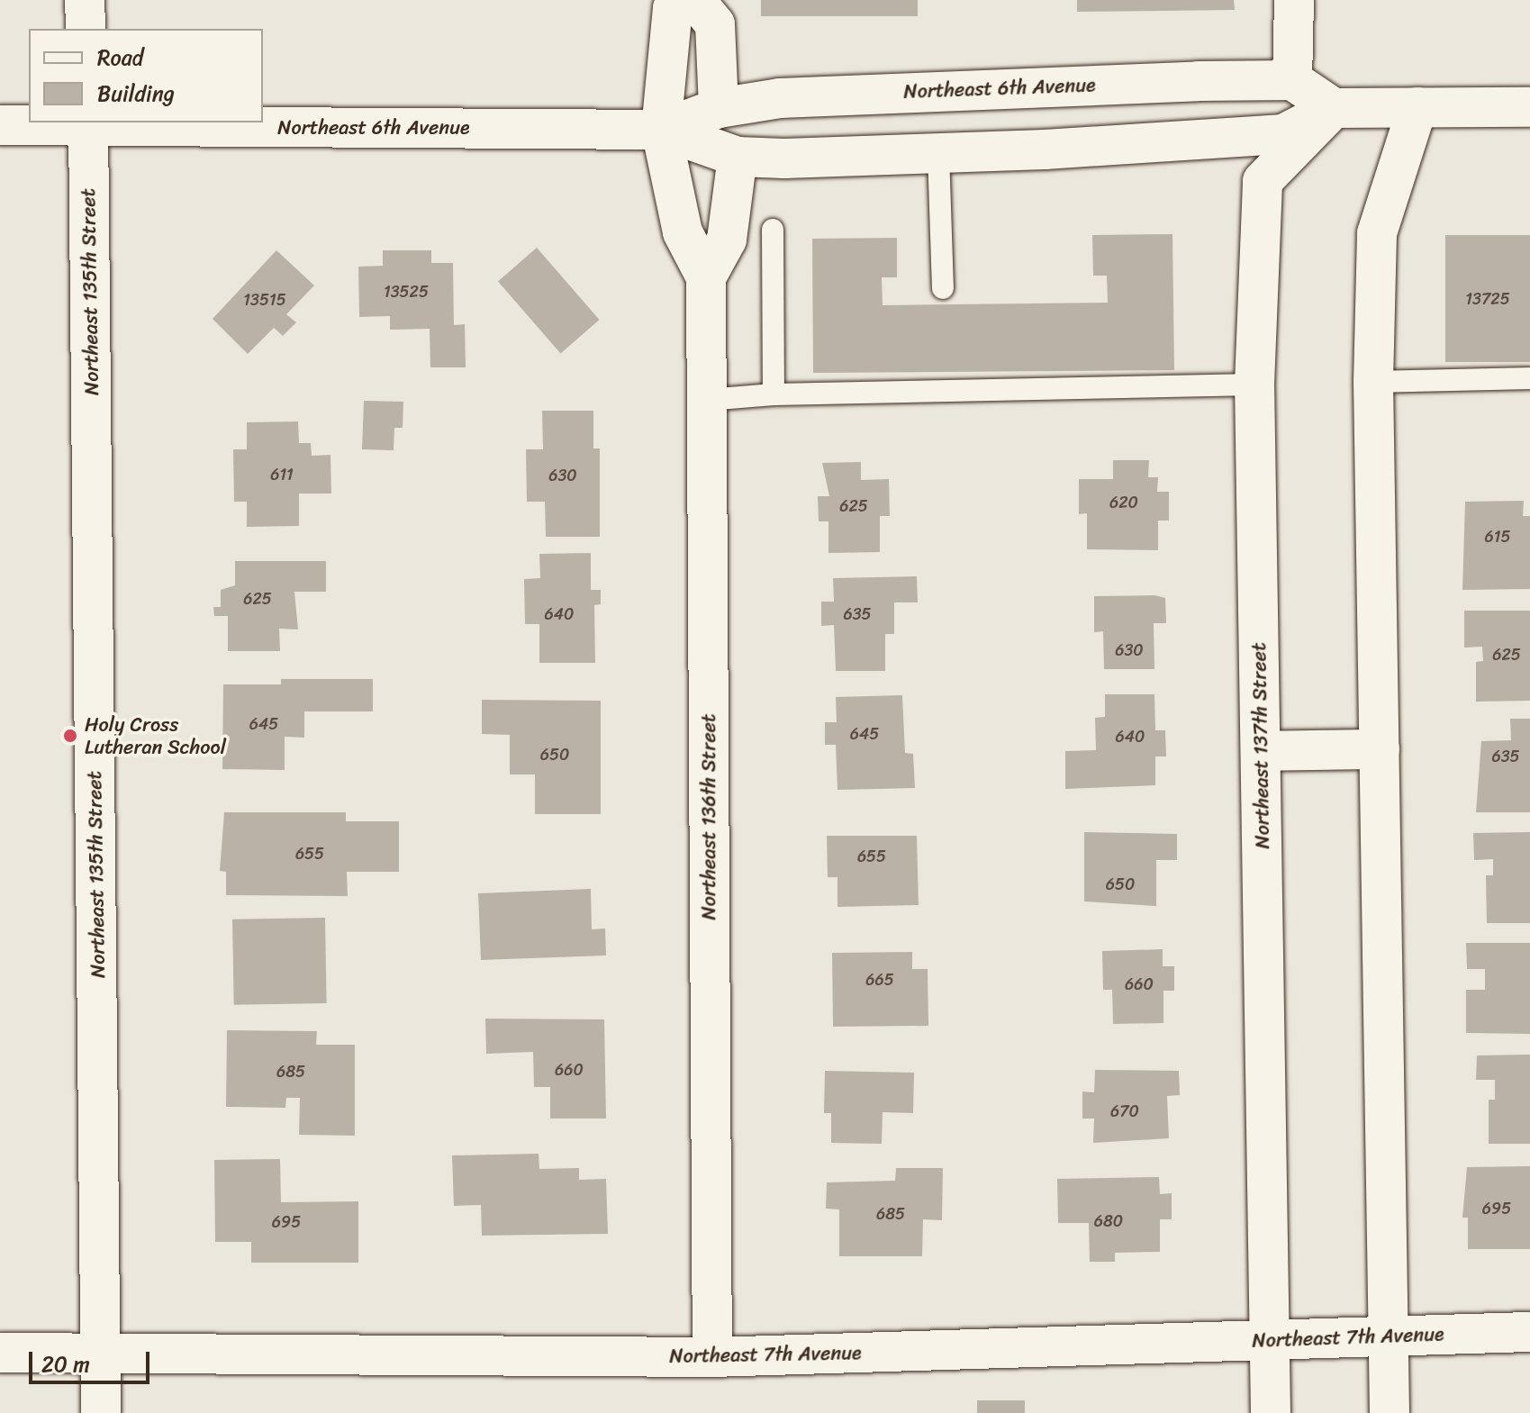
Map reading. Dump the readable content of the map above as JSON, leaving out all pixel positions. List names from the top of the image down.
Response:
{
  "streets": {
    "street": [
      "Northeast 6th Avenue",
      "Northeast 135th Street",
      "Northeast 137th Street",
      "Northeast 136th Street",
      "Northeast 7th Avenue"
    ]
  },
  "crossings": [
    ["Northeast 6th Avenue", "Northeast 135th Street"],
    ["Northeast 6th Avenue", "Northeast 137th Street"],
    ["Northeast 6th Avenue", "Northeast 136th Street"],
    ["Northeast 135th Street", "Northeast 7th Avenue"],
    ["Northeast 137th Street", "Northeast 7th Avenue"],
    ["Northeast 136th Street", "Northeast 7th Avenue"]
  ],
  "places": ["Holy Cross Lutheran School"],
  "house_numbers": [
    "13525",
    "13725",
    "13515",
    "611",
    "630",
    "620",
    "625",
    "615",
    "625",
    "640",
    "635",
    "630",
    "625",
    "645",
    "645",
    "640",
    "650",
    "635",
    "655",
    "655",
    "650",
    "665",
    "660",
    "660",
    "685",
    "670",
    "695",
    "685",
    "680",
    "695"
  ],
  "legend": ["Road", "Building"],
  "scale_bar": "20 m"
}
